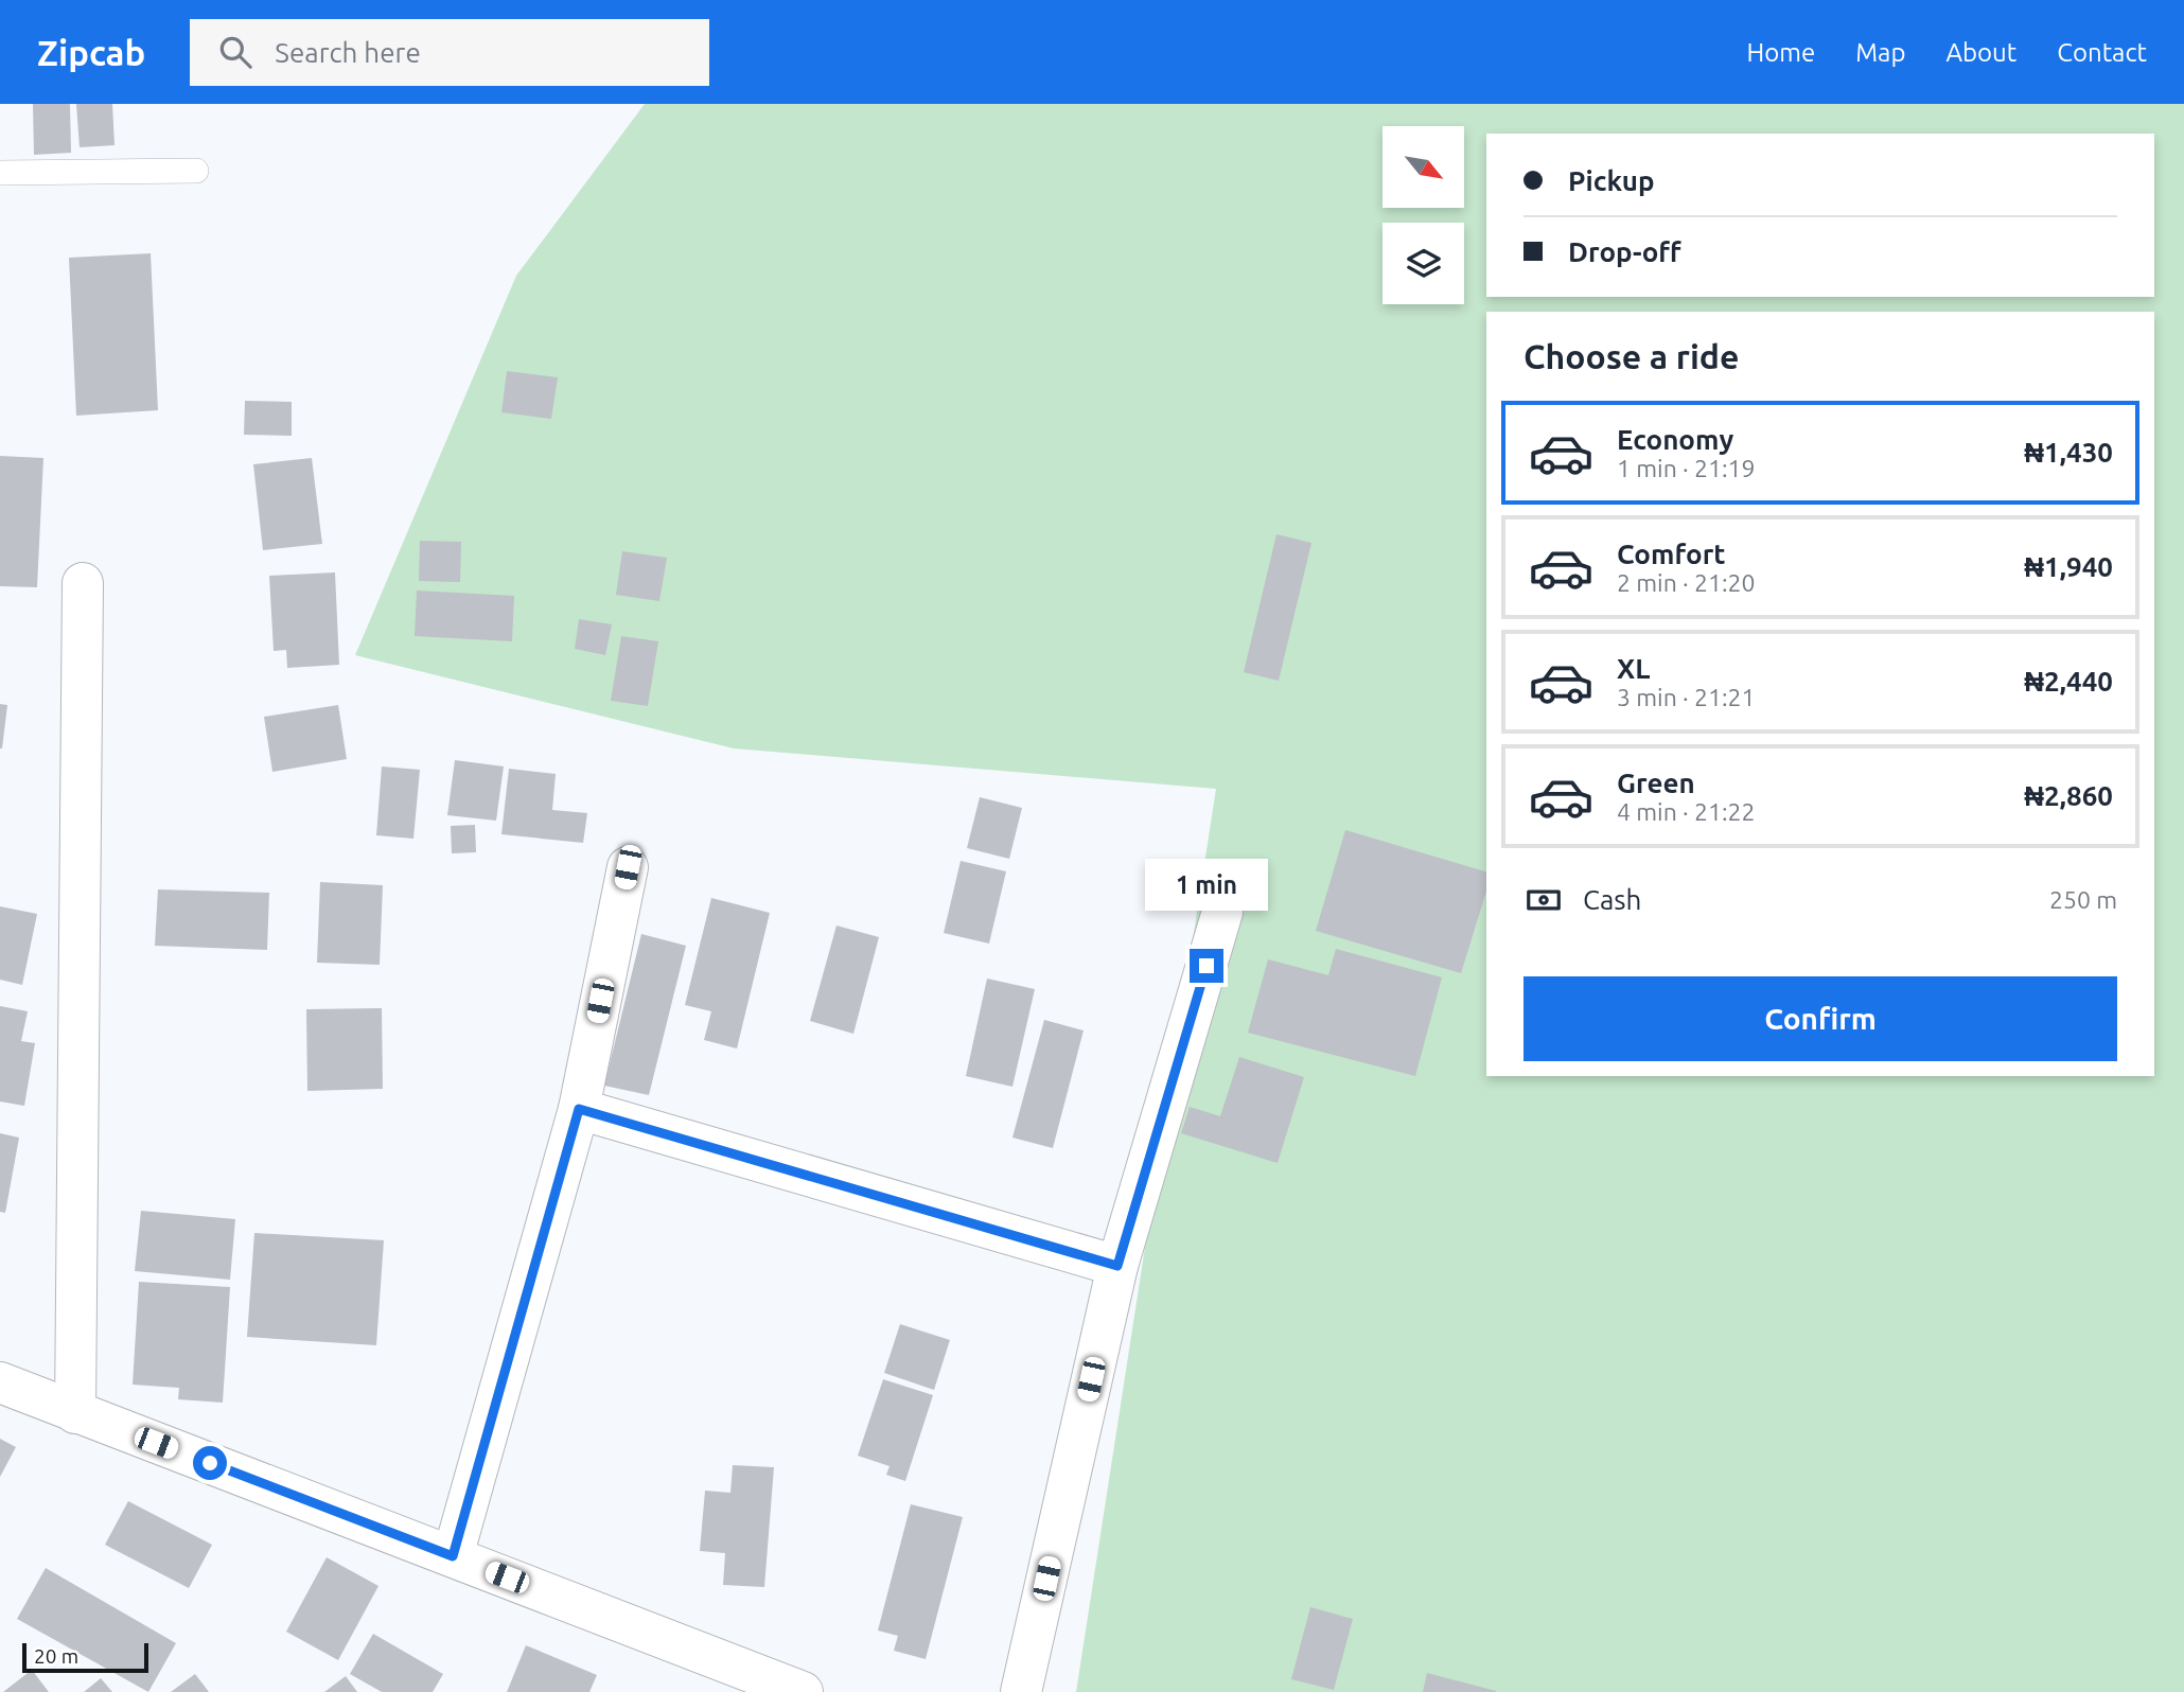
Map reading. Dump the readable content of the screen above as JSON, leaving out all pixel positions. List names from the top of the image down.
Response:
{
  "scale_bar": "20 m",
  "north": "bottom right",
  "page": {
    "header": "Zipcab",
    "search": "Search here",
    "nav": [
      "Home",
      "Map",
      "About",
      "Contact"
    ],
    "banner": ["Pickup", "Drop-off"],
    "heading": "Choose a ride",
    "list": [
      {
        "name": "Economy",
        "note": "1 min · 21:19",
        "value": "₦1,430"
      },
      {
        "name": "Comfort",
        "note": "2 min · 21:20",
        "value": "₦1,940"
      },
      {
        "name": "XL",
        "note": "3 min · 21:21",
        "value": "₦2,440"
      },
      {
        "name": "Green",
        "note": "4 min · 21:22",
        "value": "₦2,860"
      }
    ],
    "bubble": "1 min",
    "pay": ["Cash", "250 m"],
    "buttons": "Confirm",
    "scale": "20 m"
  }
}
